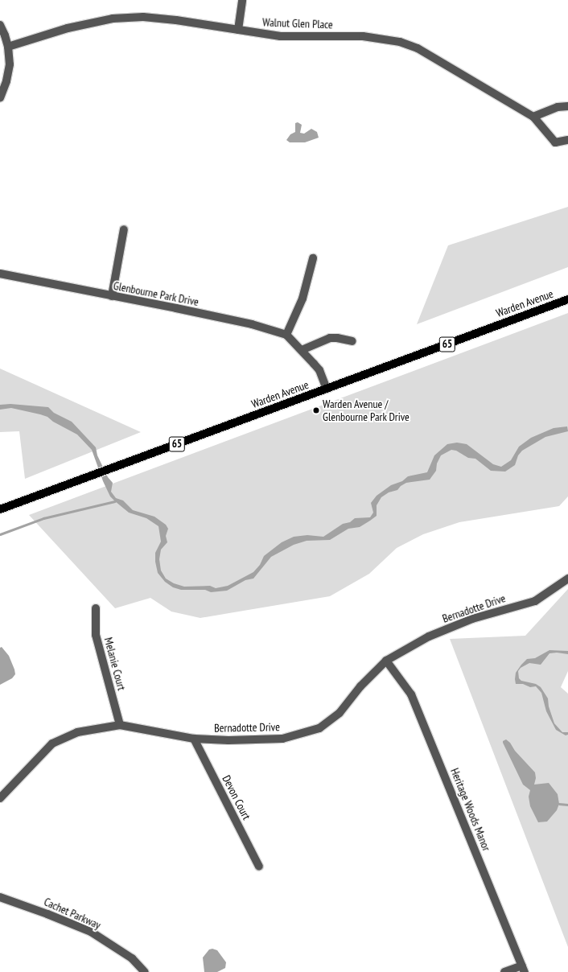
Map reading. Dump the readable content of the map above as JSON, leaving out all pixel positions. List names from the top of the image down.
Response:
{
  "streets": {
    "main road": ["Warden Avenue", "65"],
    "street": [
      "Walnut Glen Place",
      "Glenbourne Park Drive",
      "Bernadotte Drive",
      "Melanie Court",
      "Devon Court",
      "Heritage Woods Manor",
      "Cachet Parkway"
    ]
  },
  "crossings": [
    ["Glenbourne Park Drive", "Warden Avenue"],
    ["Bernadotte Drive", "Melanie Court"],
    ["Bernadotte Drive", "Devon Court"],
    ["Bernadotte Drive", "Heritage Woods Manor"]
  ],
  "places": ["Warden Avenue / Glenbourne Park Drive"]
}
